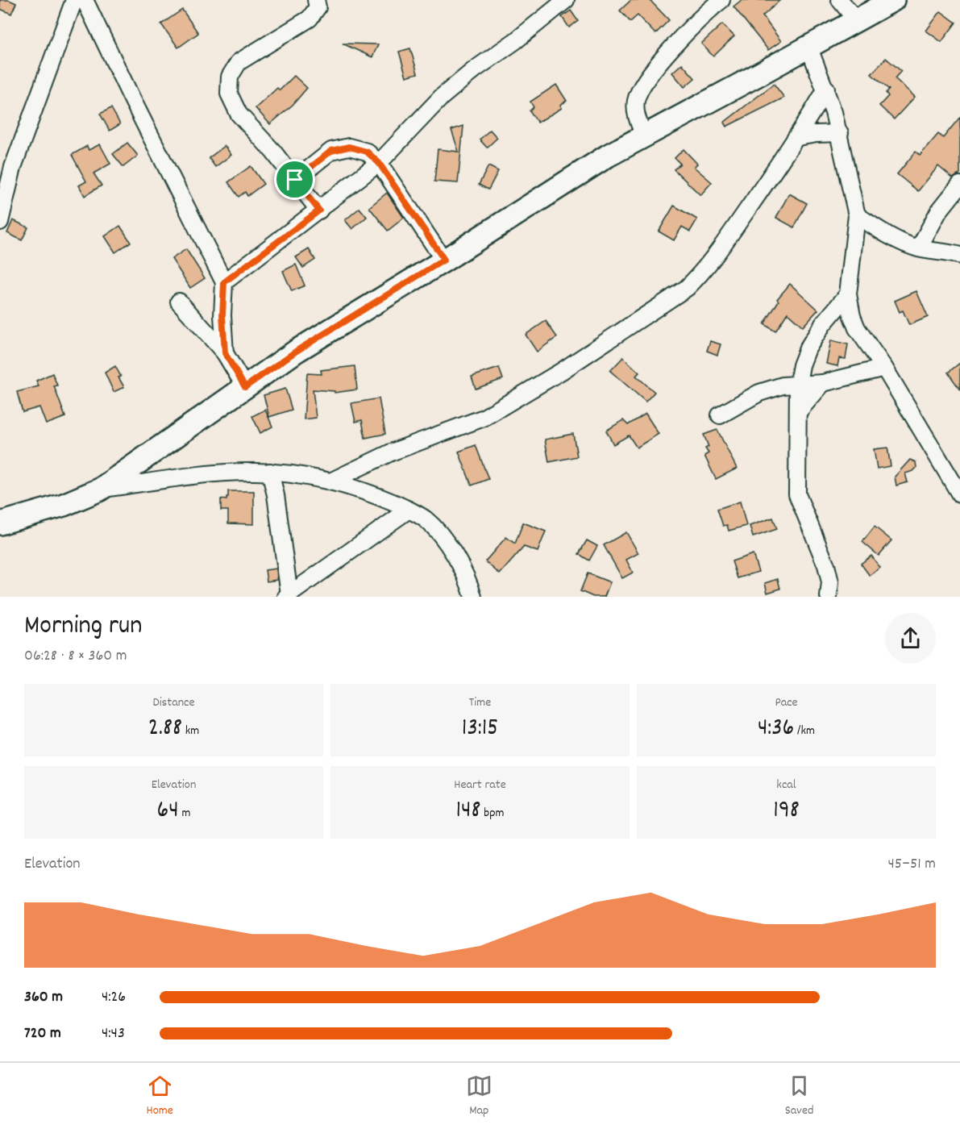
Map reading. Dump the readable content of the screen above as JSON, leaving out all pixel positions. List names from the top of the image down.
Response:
{
  "page": {
    "heading": ["Morning run", "06:28 · 8 × 360 m"],
    "stats": [
      ["Distance", "2.88 km"],
      ["Time", "13:15"],
      ["Pace", "4:36 /km"],
      ["Elevation", "64 m"],
      ["Heart rate", "148 bpm"],
      ["kcal", "198"]
    ],
    "chart": ["Elevation", "45–51 m"],
    "list": [
      {
        "name": "360 m",
        "note": "4:26"
      },
      {
        "name": "720 m",
        "note": "4:43"
      }
    ],
    "tabs": ["Home", "Map", "Saved"]
  }
}
